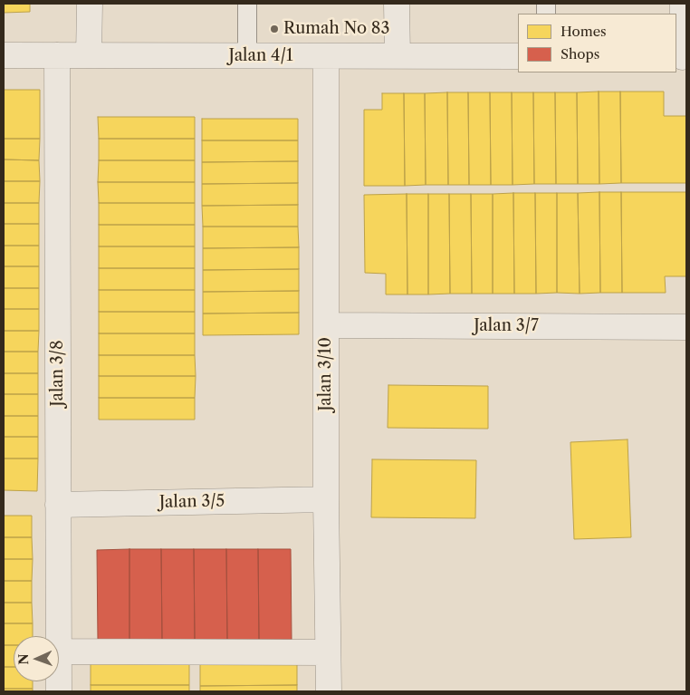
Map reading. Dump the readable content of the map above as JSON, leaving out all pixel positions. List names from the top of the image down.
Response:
{
  "streets": {
    "street": [
      "Jalan 4/1",
      "Jalan 3/7",
      "Jalan 3/8",
      "Jalan 3/10",
      "Jalan 3/5"
    ]
  },
  "crossings": [
    ["Jalan 4/1", "Jalan 3/8"],
    ["Jalan 4/1", "Jalan 3/10"],
    ["Jalan 3/7", "Jalan 3/10"],
    ["Jalan 3/8", "Jalan 3/5"],
    ["Jalan 3/10", "Jalan 3/5"]
  ],
  "places": ["Rumah No 83"],
  "legend": ["Homes", "Shops"],
  "north": "left"
}
